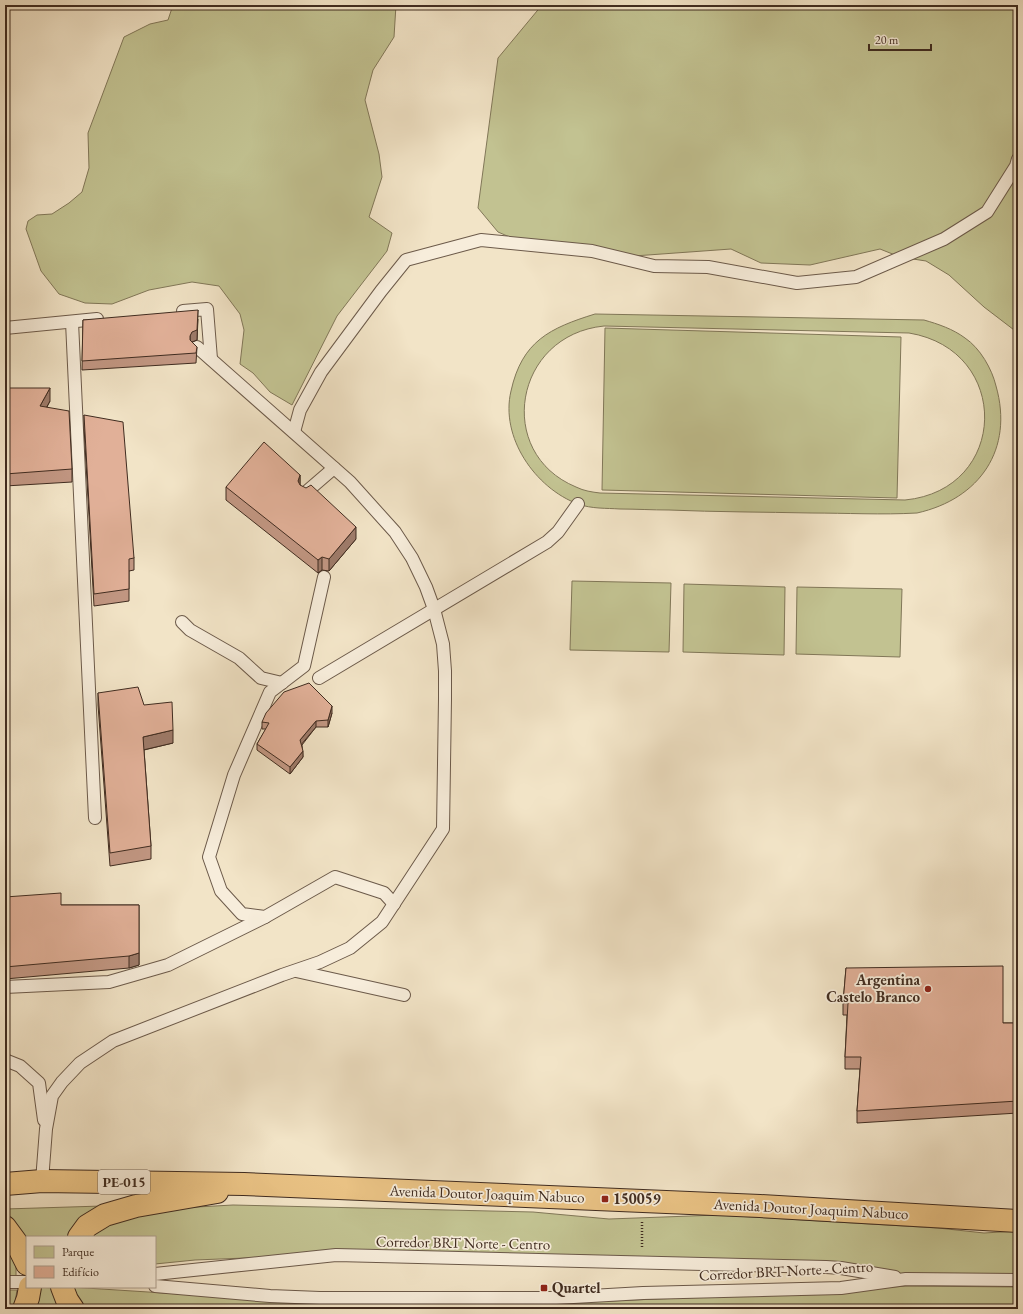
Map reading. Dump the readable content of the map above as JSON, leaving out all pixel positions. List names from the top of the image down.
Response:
{
  "streets": {
    "highway": ["PE-015", "Avenida Doutor Joaquim Nabuco"],
    "lane": ["Corredor BRT Norte - Centro"]
  },
  "crossings": [
    ["PE-015", "Avenida Doutor Joaquim Nabuco"]
  ],
  "places": {
    "other": ["Argentina Castelo Branco"],
    "transit": ["150059", "Quartel"]
  },
  "legend": ["Parque", "Edifício"],
  "scale_bar": "20 m"
}
